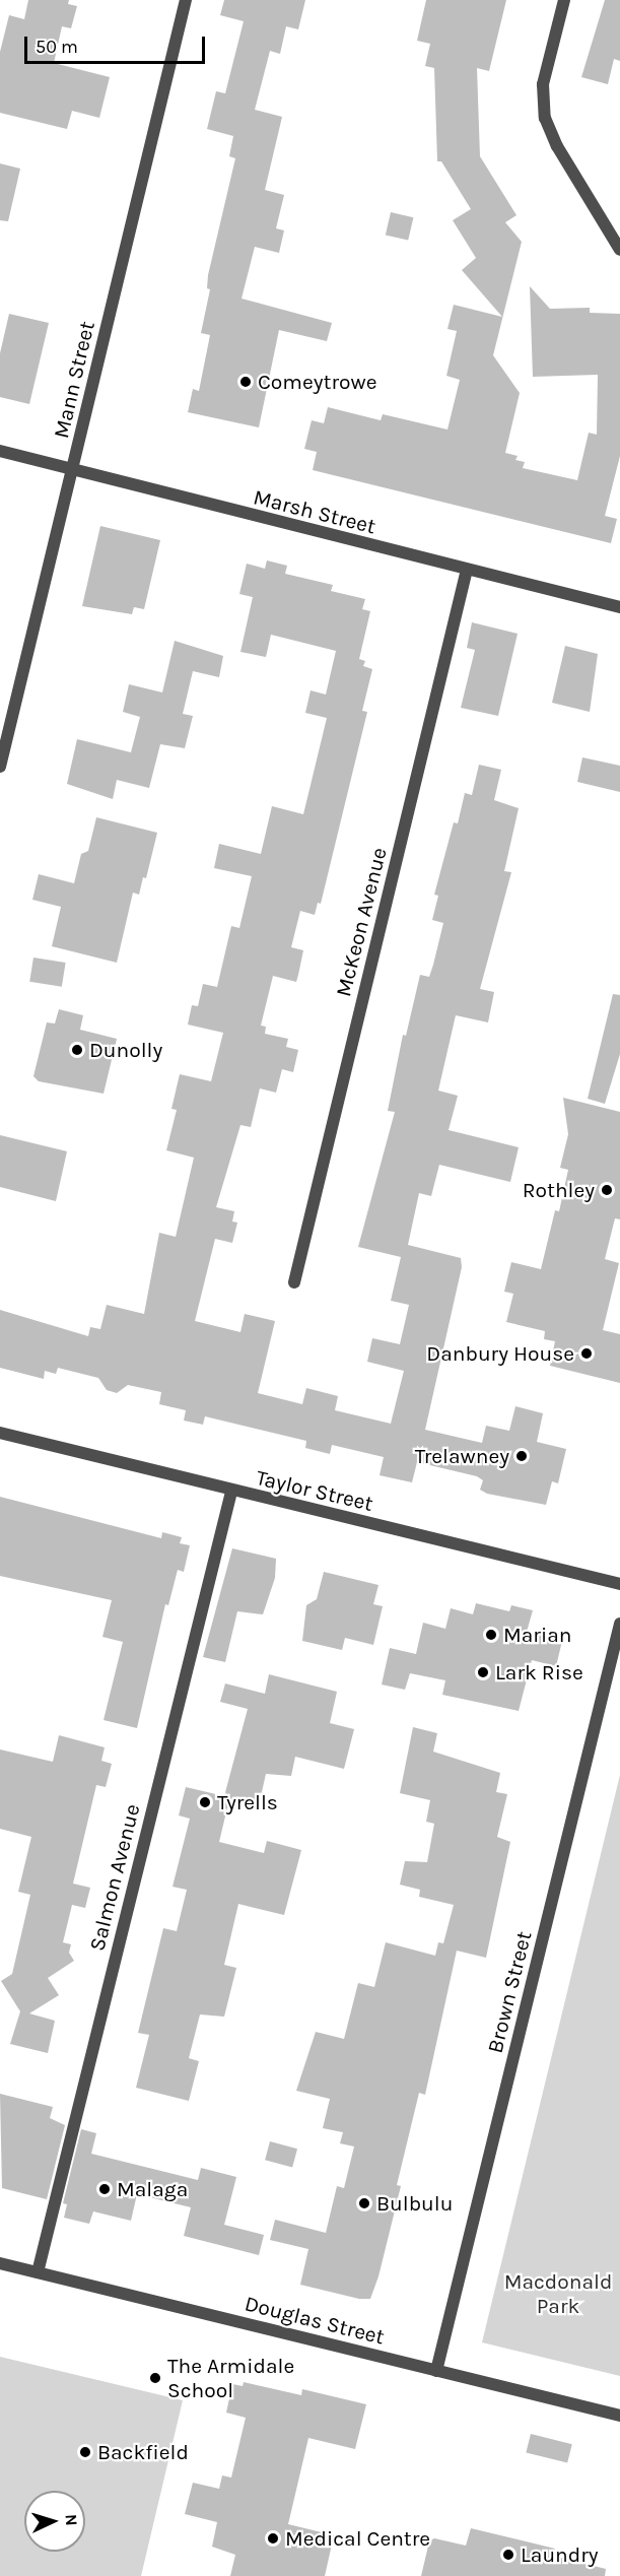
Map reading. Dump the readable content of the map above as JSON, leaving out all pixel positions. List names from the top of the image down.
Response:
{
  "streets": {
    "street": [
      "Mann Street",
      "Marsh Street",
      "McKeon Avenue",
      "Taylor Street",
      "Salmon Avenue",
      "Brown Street",
      "Douglas Street"
    ]
  },
  "crossings": [
    ["Mann Street", "Marsh Street"],
    ["Marsh Street", "McKeon Avenue"],
    ["Taylor Street", "Salmon Avenue"],
    ["Salmon Avenue", "Douglas Street"],
    ["Brown Street", "Douglas Street"]
  ],
  "parks": ["Macdonald Park"],
  "places": [
    "Comeytrowe",
    "Dunolly",
    "Rothley",
    "Danbury House",
    "Trelawney",
    "Marian",
    "Lark Rise",
    "Tyrells",
    "Malaga",
    "Bulbulu",
    "The Armidale School",
    "Backfield",
    "Medical Centre",
    "Laundry"
  ],
  "scale_bar": "50 m",
  "north": "right"
}
